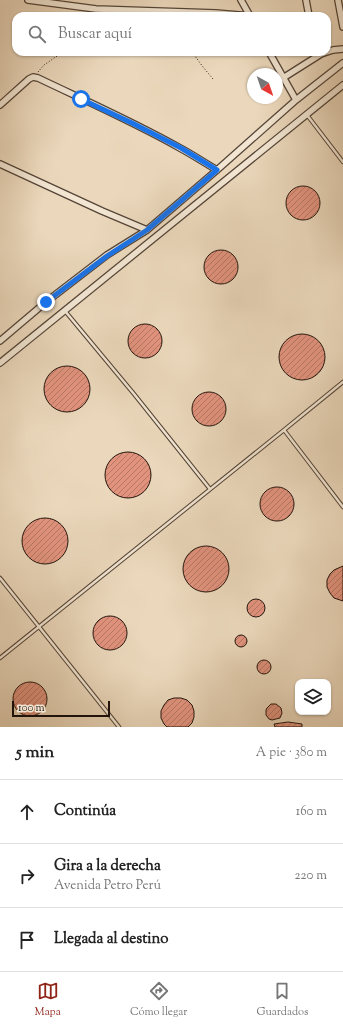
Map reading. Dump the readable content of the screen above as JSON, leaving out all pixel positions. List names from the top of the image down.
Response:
{
  "scale_bar": "100 m",
  "north": "bottom right",
  "page": {
    "search": "Buscar aquí",
    "scale": "100 m",
    "heading": ["5 min", "A pie · 380 m"],
    "list": [
      ["Continúa", "160 m"],
      ["Gira a la derecha", "Avenida Petro Perú", "220 m"],
      "Llegada al destino"
    ],
    "nav": ["Mapa", "Cómo llegar", "Guardados"]
  }
}
